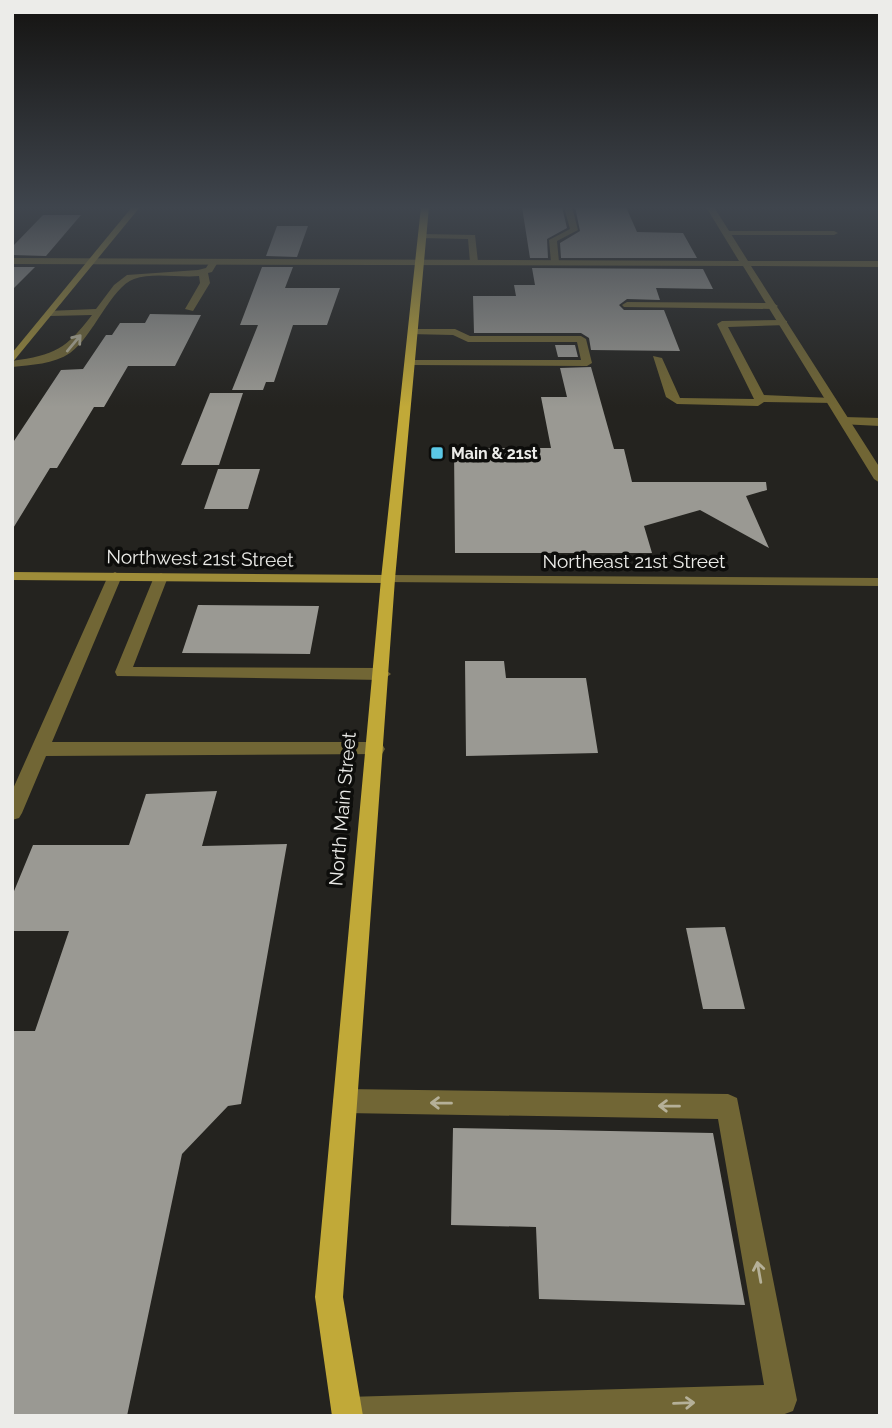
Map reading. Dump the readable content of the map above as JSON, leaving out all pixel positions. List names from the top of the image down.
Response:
{
  "streets": {
    "main road": ["North Main Street"],
    "street": ["Northwest 21st Street", "Northeast 21st Street"]
  },
  "crossings": [
    ["Northwest 21st Street", "Northeast 21st Street"],
    ["Northwest 21st Street", "North Main Street"],
    ["Northeast 21st Street", "North Main Street"]
  ],
  "places": {
    "transit": ["Main & 21st"]
  }
}
